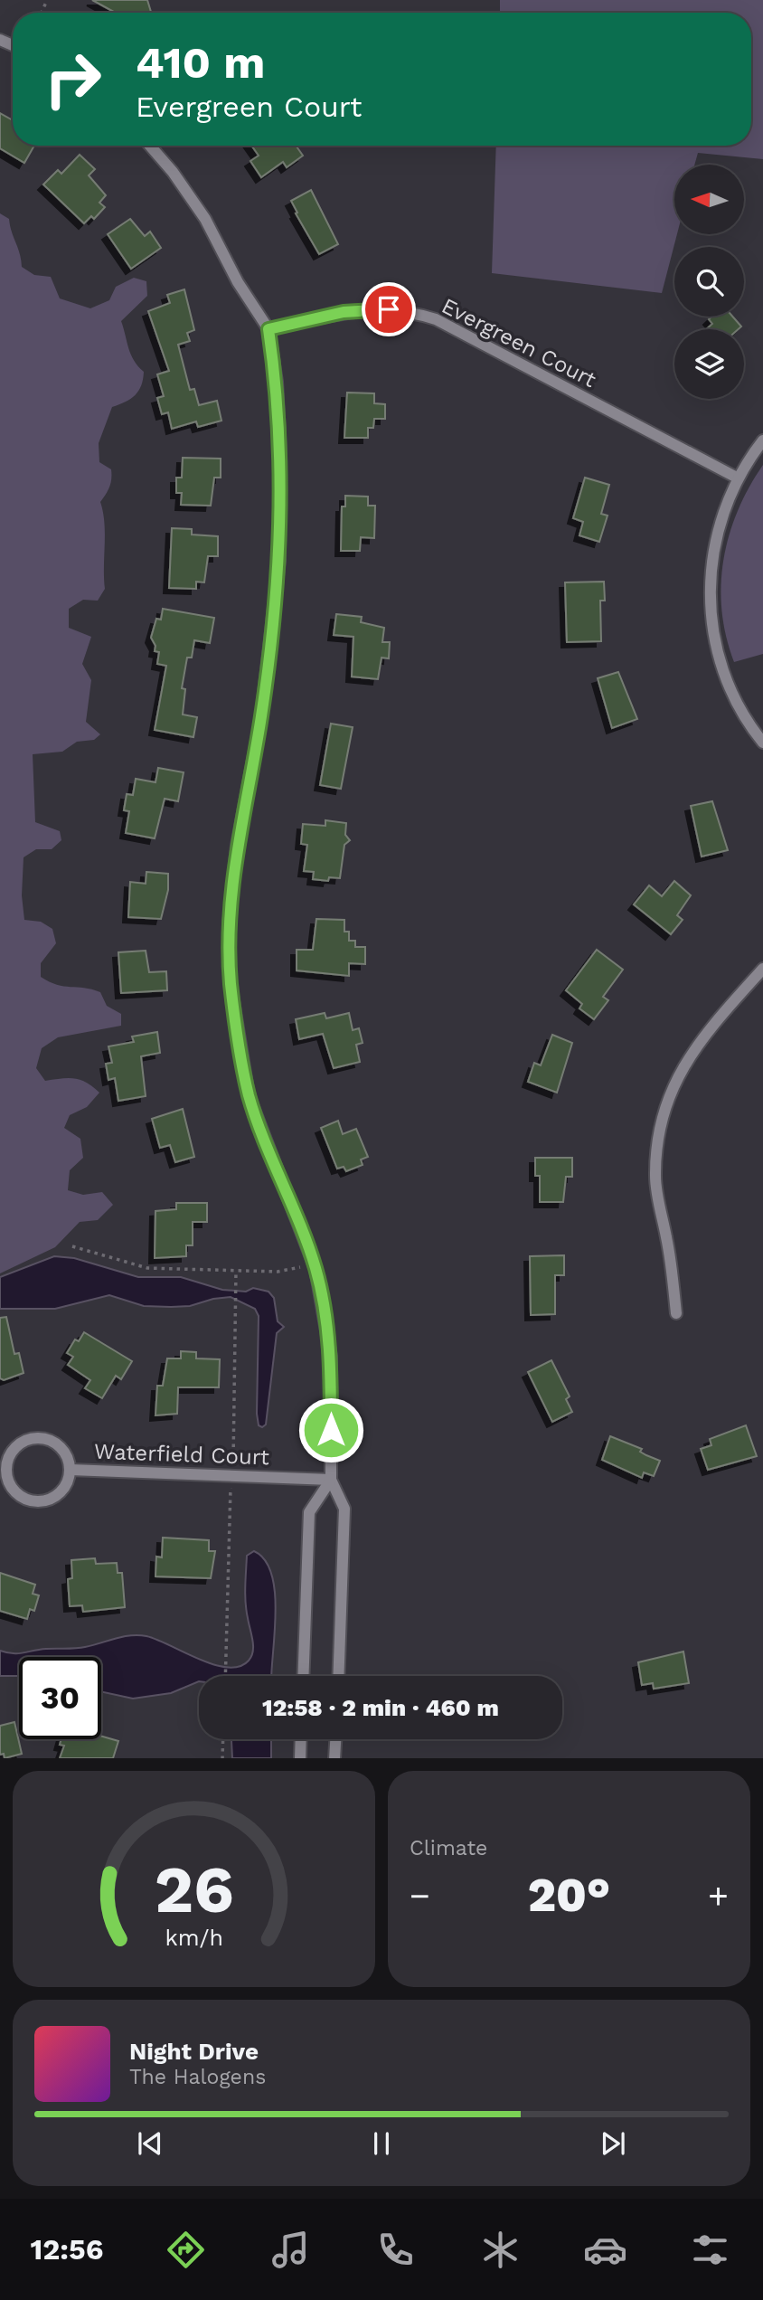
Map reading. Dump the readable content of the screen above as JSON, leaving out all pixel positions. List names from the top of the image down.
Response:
{
  "streets": {
    "street": ["Evergreen Court", "Waterfield Court"]
  },
  "north": "left",
  "page": {
    "turn": ["410 m", "Evergreen Court"],
    "limit": "30",
    "trip": "12:58 · 2 min · 460 m",
    "tile": "Climate",
    "heat": ["−", "20°", "+"],
    "song": ["Night Drive", "The Halogens"],
    "tabs": "12:56",
    "gauge": ["26", "km/h"]
  }
}
